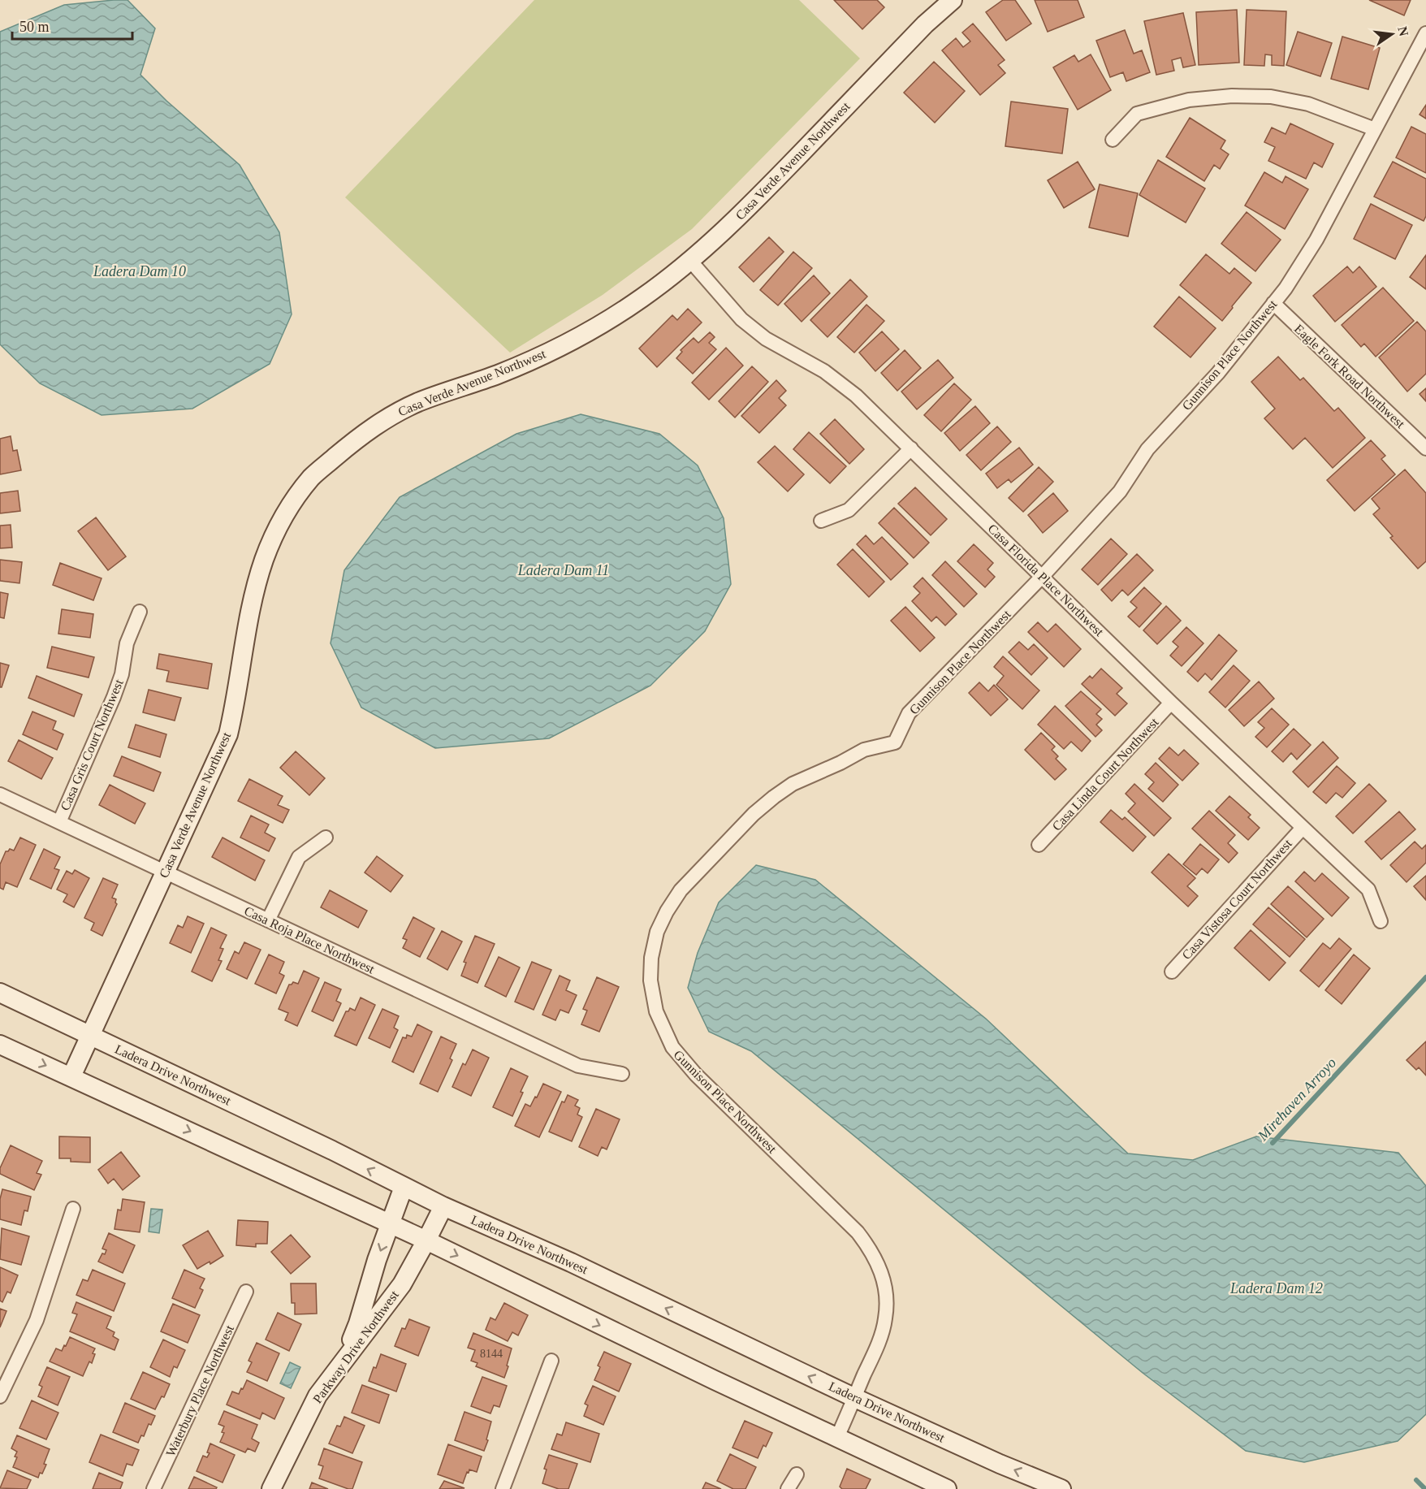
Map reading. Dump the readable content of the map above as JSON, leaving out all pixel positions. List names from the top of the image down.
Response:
{
  "streets": {
    "main road": ["Casa Verde Avenue Northwest", "Ladera Drive Northwest", "Parkway Drive Northwest"],
    "street": [
      "Gunnison Place Northwest",
      "Eagle Fork Road Northwest",
      "Casa Florida Place Northwest",
      "Casa Gris Court Northwest",
      "Casa Linda Court Northwest",
      "Casa Vistosa Court Northwest",
      "Casa Roja Place Northwest",
      "Waterbury Place Northwest"
    ]
  },
  "crossings": [
    ["Casa Verde Avenue Northwest", "Casa Florida Place Northwest"],
    ["Casa Verde Avenue Northwest", "Casa Roja Place Northwest"],
    ["Casa Verde Avenue Northwest", "Ladera Drive Northwest"],
    ["Gunnison Place Northwest", "Eagle Fork Road Northwest"],
    ["Gunnison Place Northwest", "Casa Florida Place Northwest"],
    ["Gunnison Place Northwest", "Ladera Drive Northwest"],
    ["Casa Florida Place Northwest", "Casa Linda Court Northwest"],
    ["Casa Florida Place Northwest", "Casa Vistosa Court Northwest"],
    ["Casa Gris Court Northwest", "Casa Roja Place Northwest"],
    ["Ladera Drive Northwest", "Parkway Drive Northwest"]
  ],
  "water": [
    "Ladera Dam 10",
    "Ladera Dam 11",
    "Mirehaven Arroyo",
    "Ladera Dam 12"
  ],
  "house_numbers": ["8144"],
  "scale_bar": "50 m",
  "north": "right"
}
